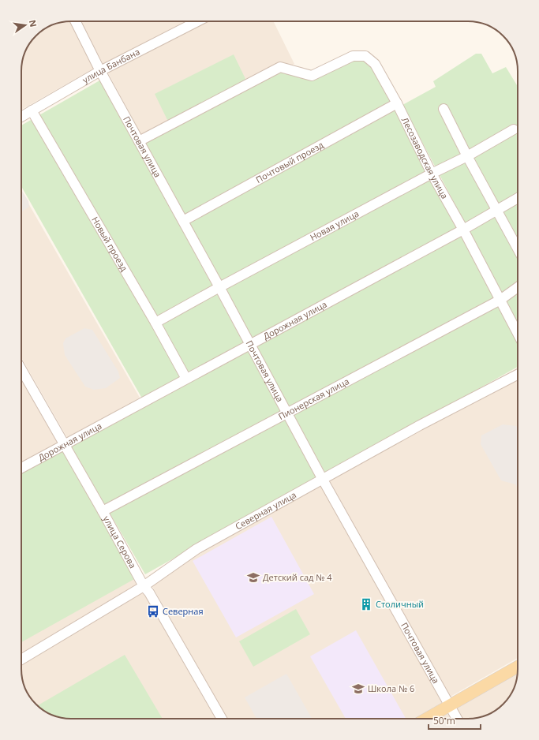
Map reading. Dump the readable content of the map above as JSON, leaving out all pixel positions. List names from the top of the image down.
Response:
{
  "streets": {
    "street": [
      "улица Банбана",
      "Почтовая улица",
      "Лесозаводская улица",
      "Почтовый проезд",
      "Новая улица",
      "Новый проезд",
      "Дорожная улица",
      "Пионерская улица",
      "Северная улица",
      "улица Серова"
    ]
  },
  "crossings": [
    ["улица Банбана", "Почтовая улица"],
    ["улица Банбана", "Новый проезд"],
    ["Почтовая улица", "Лесозаводская улица"],
    ["Почтовая улица", "Почтовый проезд"],
    ["Почтовая улица", "Новая улица"],
    ["Почтовая улица", "Дорожная улица"],
    ["Почтовая улица", "Пионерская улица"],
    ["Почтовая улица", "Северная улица"],
    ["Лесозаводская улица", "Почтовый проезд"],
    ["Лесозаводская улица", "Новая улица"],
    ["Лесозаводская улица", "Дорожная улица"],
    ["Лесозаводская улица", "Пионерская улица"],
    ["Новая улица", "Новый проезд"],
    ["Новый проезд", "Дорожная улица"],
    ["Дорожная улица", "улица Серова"],
    ["Пионерская улица", "улица Серова"],
    ["Северная улица", "улица Серова"]
  ],
  "places": {
    "school or university": ["Детский сад № 4", "Школа № 6"],
    "building": ["Столичный"],
    "bus stop": ["Северная"]
  },
  "scale_bar": "50 m",
  "north": "right"
}
